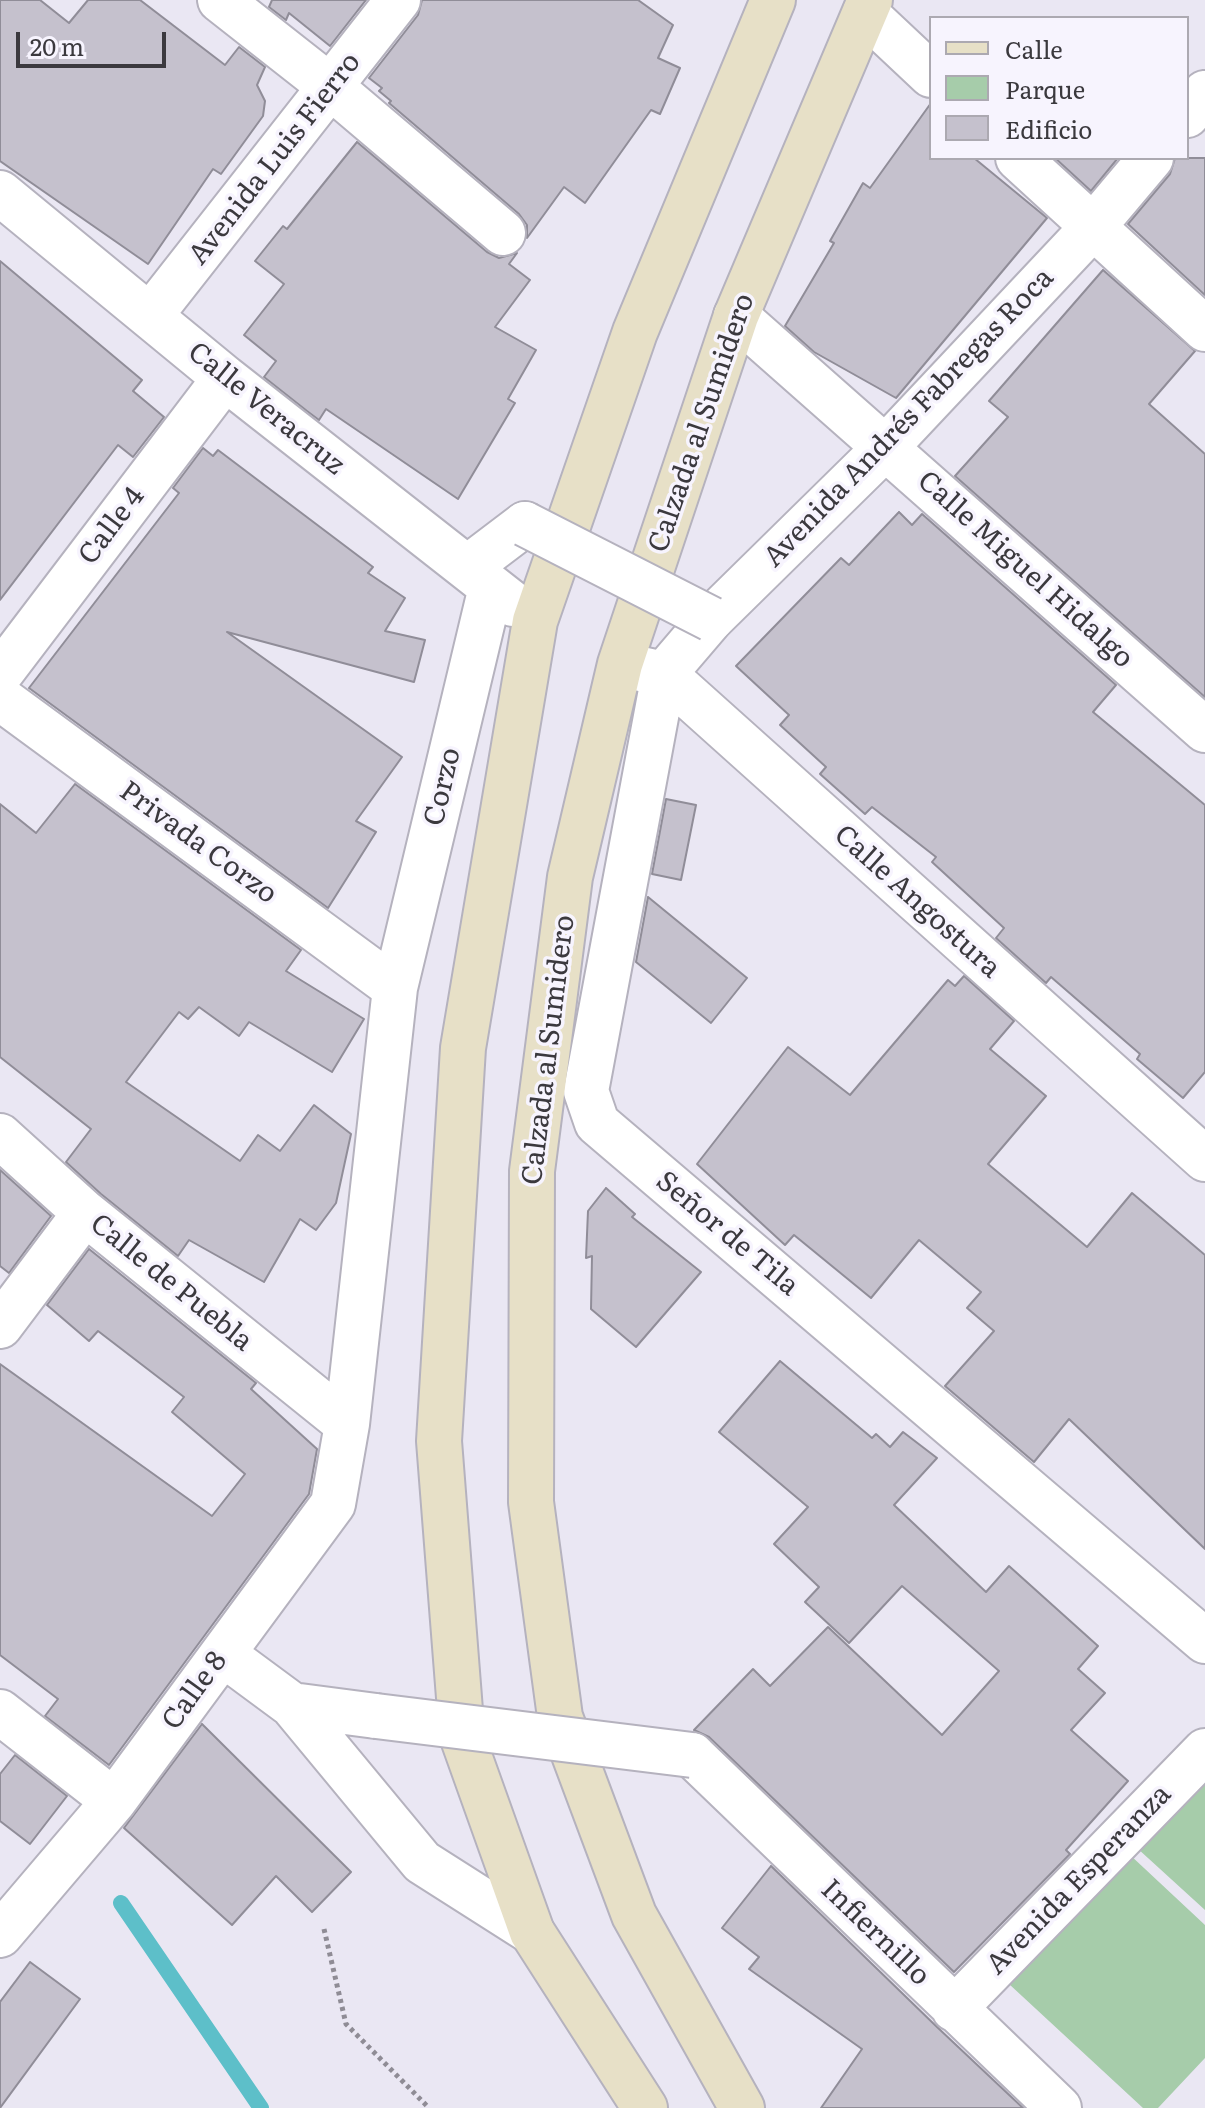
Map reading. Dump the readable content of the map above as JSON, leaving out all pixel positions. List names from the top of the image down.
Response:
{
  "streets": {
    "main road": ["Calzada al Sumidero"],
    "street": [
      "Avenida Luis Fierro",
      "Calle Veracruz",
      "Avenida Andrés Fabregas Roca",
      "Calle 4",
      "Calle Miguel Hidalgo",
      "Corzo",
      "Privada Corzo",
      "Calle Angostura",
      "Señor de Tila",
      "Calle de Puebla",
      "Calle 8",
      "Avenida Esperanza",
      "Infiernillo"
    ]
  },
  "crossings": [
    ["Avenida Luis Fierro", "Calle Veracruz"],
    ["Calle Veracruz", "Calle 4"],
    ["Calle Veracruz", "Corzo"],
    ["Avenida Andrés Fabregas Roca", "Calle Miguel Hidalgo"],
    ["Avenida Andrés Fabregas Roca", "Calle Angostura"],
    ["Avenida Andrés Fabregas Roca", "Señor de Tila"],
    ["Calzada al Sumidero", "Calle Miguel Hidalgo"],
    ["Calzada al Sumidero", "Calle Angostura"],
    ["Corzo", "Privada Corzo"],
    ["Corzo", "Calle de Puebla"],
    ["Corzo", "Calle 8"],
    ["Calle Angostura", "Señor de Tila"],
    ["Calle de Puebla", "Calle 8"],
    ["Avenida Esperanza", "Infiernillo"]
  ],
  "legend": ["Calle", "Parque", "Edificio"],
  "scale_bar": "20 m"
}
